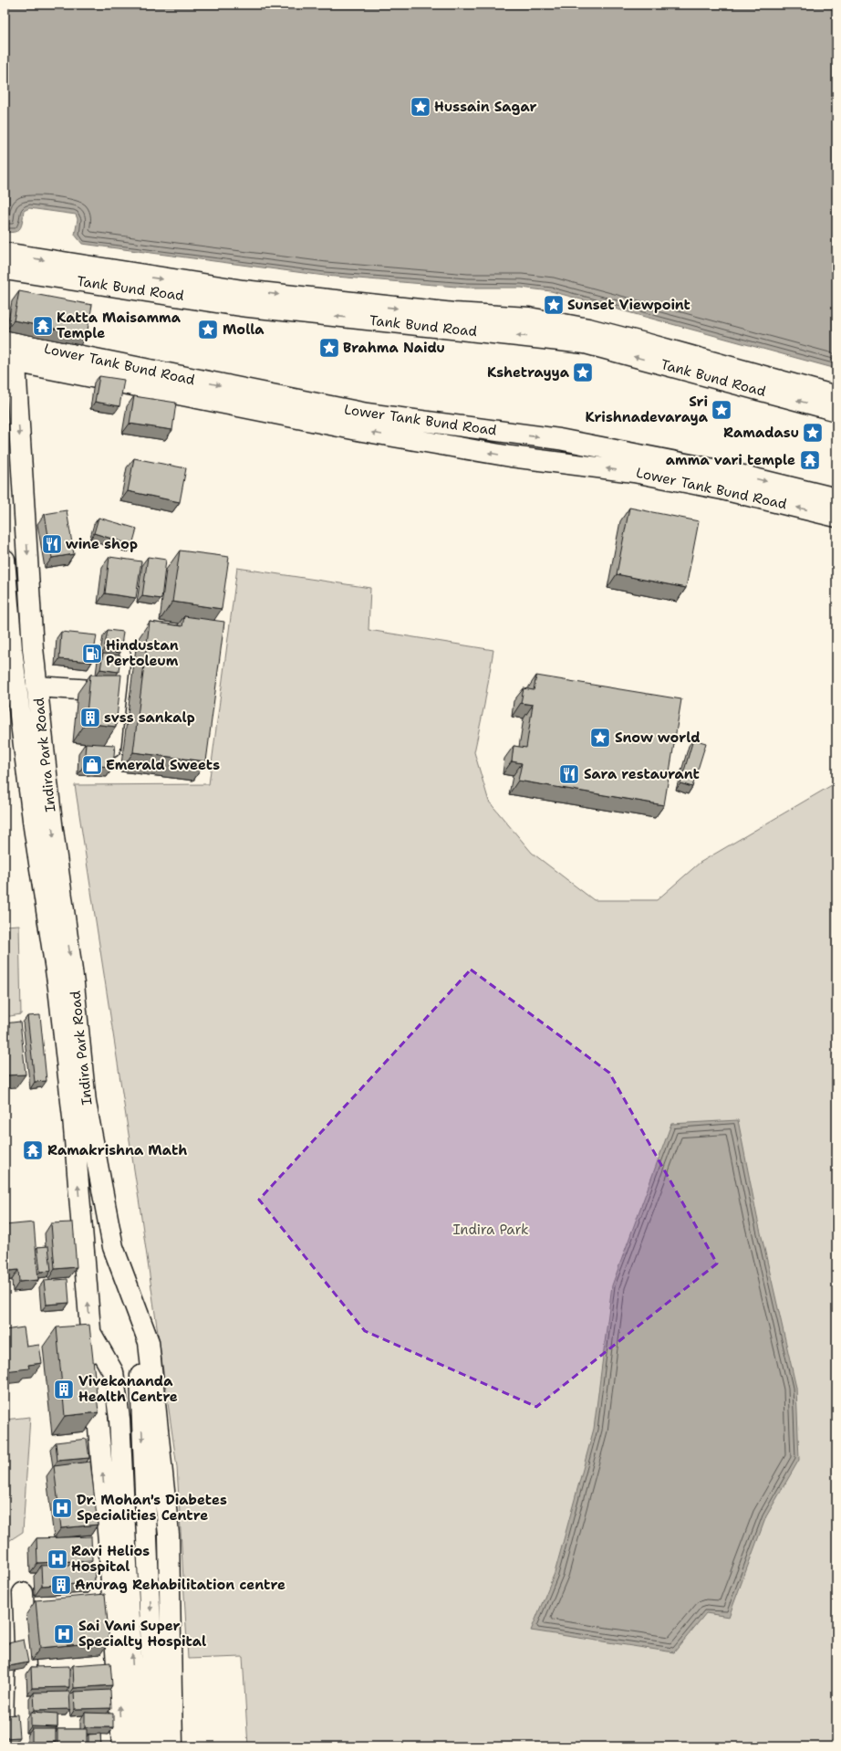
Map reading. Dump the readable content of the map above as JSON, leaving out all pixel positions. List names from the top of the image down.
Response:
{
  "streets": {
    "main road": ["Tank Bund Road", "Lower Tank Bund Road", "Indira Park Road"]
  },
  "crossings": [
    ["Lower Tank Bund Road", "Indira Park Road"]
  ],
  "parks": ["Indira Park"],
  "places": {
    "place": [
      "Hussain Sagar",
      "Sunset Viewpoint",
      "Molla",
      "Brahma Naidu",
      "Kshetrayya",
      "Sri Krishnadevaraya",
      "Ramadasu",
      "Snow world"
    ],
    "temple": ["Katta Maisamma Temple", "amma vari temple", "Ramakrishna Math"],
    "restaurant": ["wine shop", "Sara restaurant"],
    "fuel station": ["Hindustan Pertoleum"],
    "building": ["svss sankalp", "Vivekananda Health Centre", "Anurag Rehabilitation centre"],
    "shop": ["Emerald Sweets"],
    "hospital": ["Dr. Mohan's Diabetes Specialities Centre", "Ravi Helios Hospital", "Sai Vani Super Specialty Hospital"]
  }
}
